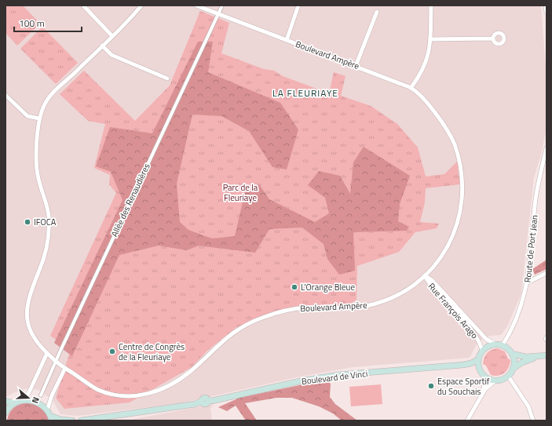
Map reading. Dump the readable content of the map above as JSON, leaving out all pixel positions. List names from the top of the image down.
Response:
{
  "streets": {
    "main road": ["Boulevard de Vinci"],
    "street": [
      "Boulevard Ampère",
      "Allée des Renaudières",
      "Route de Port Jean",
      "Rue François Arago"
    ]
  },
  "crossings": [
    ["Boulevard Ampère", "Allée des Renaudières"],
    ["Boulevard Ampère", "Rue François Arago"],
    ["Route de Port Jean", "Rue François Arago"],
    ["Route de Port Jean", "Boulevard de Vinci"],
    ["Rue François Arago", "Boulevard de Vinci"]
  ],
  "districts": ["LA FLEURIAYE"],
  "parks": ["Parc de la Fleuriaye"],
  "places": [
    "IFOCA",
    "L'Orange Bleue",
    "Centre de Congrès de la Fleuriaye",
    "Espace Sportif du Souchais"
  ],
  "scale_bar": "100 m",
  "north": "right"
}
